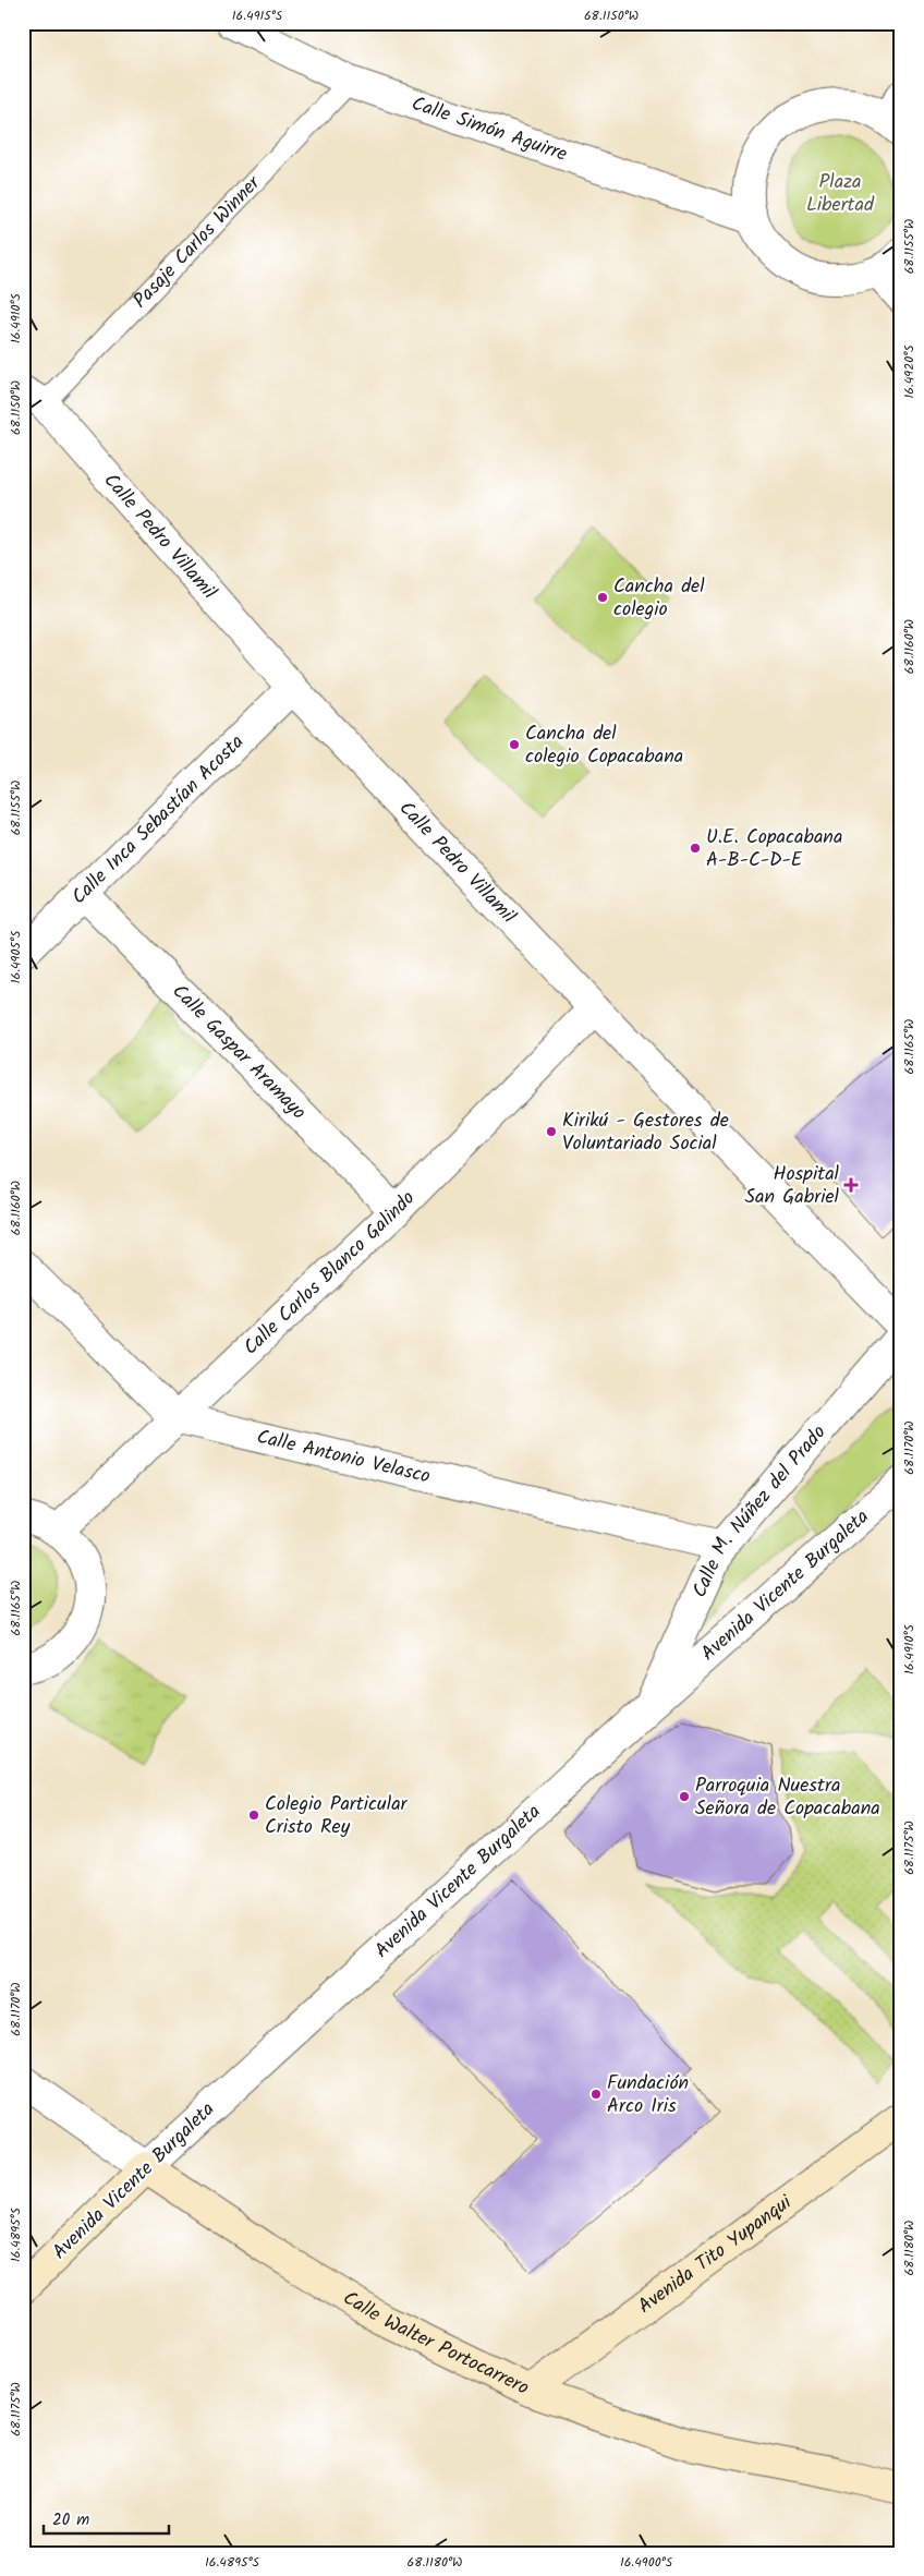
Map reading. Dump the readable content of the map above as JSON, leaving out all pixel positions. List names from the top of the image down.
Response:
{
  "streets": {
    "main road": ["Avenida Vicente Burgaleta", "Avenida Tito Yupanqui", "Calle Walter Portocarrero"],
    "street": [
      "Calle Simón Aguirre",
      "Calle Pedro Villamil",
      "Calle Inca Sebastían Acosta",
      "Calle Gaspar Aramayo",
      "Calle Carlos Blanco Galindo",
      "Calle Antonio Velasco",
      "Calle M. Núñez del Prado"
    ],
    "lane": ["Pasaje Carlos Winner"]
  },
  "crossings": [
    ["Calle Simón Aguirre", "Pasaje Carlos Winner"],
    ["Pasaje Carlos Winner", "Calle Pedro Villamil"],
    ["Calle Pedro Villamil", "Calle Inca Sebastían Acosta"],
    ["Calle Pedro Villamil", "Calle Carlos Blanco Galindo"],
    ["Calle Inca Sebastían Acosta", "Calle Gaspar Aramayo"],
    ["Calle Gaspar Aramayo", "Calle Carlos Blanco Galindo"],
    ["Calle Carlos Blanco Galindo", "Calle Antonio Velasco"],
    ["Calle Antonio Velasco", "Calle M. Núñez del Prado"],
    ["Calle M. Núñez del Prado", "Avenida Vicente Burgaleta"],
    ["Avenida Vicente Burgaleta", "Calle Walter Portocarrero"],
    ["Avenida Tito Yupanqui", "Calle Walter Portocarrero"]
  ],
  "parks": ["Plaza Libertad"],
  "places": {
    "other": [
      "Cancha del colegio",
      "Cancha del colegio Copacabana",
      "U.E. Copacabana A-B-C-D-E",
      "Kirikú - Gestores de Voluntariado Social",
      "Parroquia Nuestra Señora de Copacabana",
      "Colegio Particular Cristo Rey",
      "Fundación Arco Iris"
    ],
    "health": ["Hospital San Gabriel"]
  },
  "scale_bar": "20 m",
  "coordinates": [
    "16.4915°S",
    "68.1150°W",
    "68.1155°W",
    "16.4910°S",
    "16.4920°S",
    "68.1160°W",
    "16.4905°S",
    "68.1165°W",
    "68.1170°W",
    "68.1175°W",
    "16.4895°S",
    "68.1180°W",
    "16.4900°S"
  ]
}
